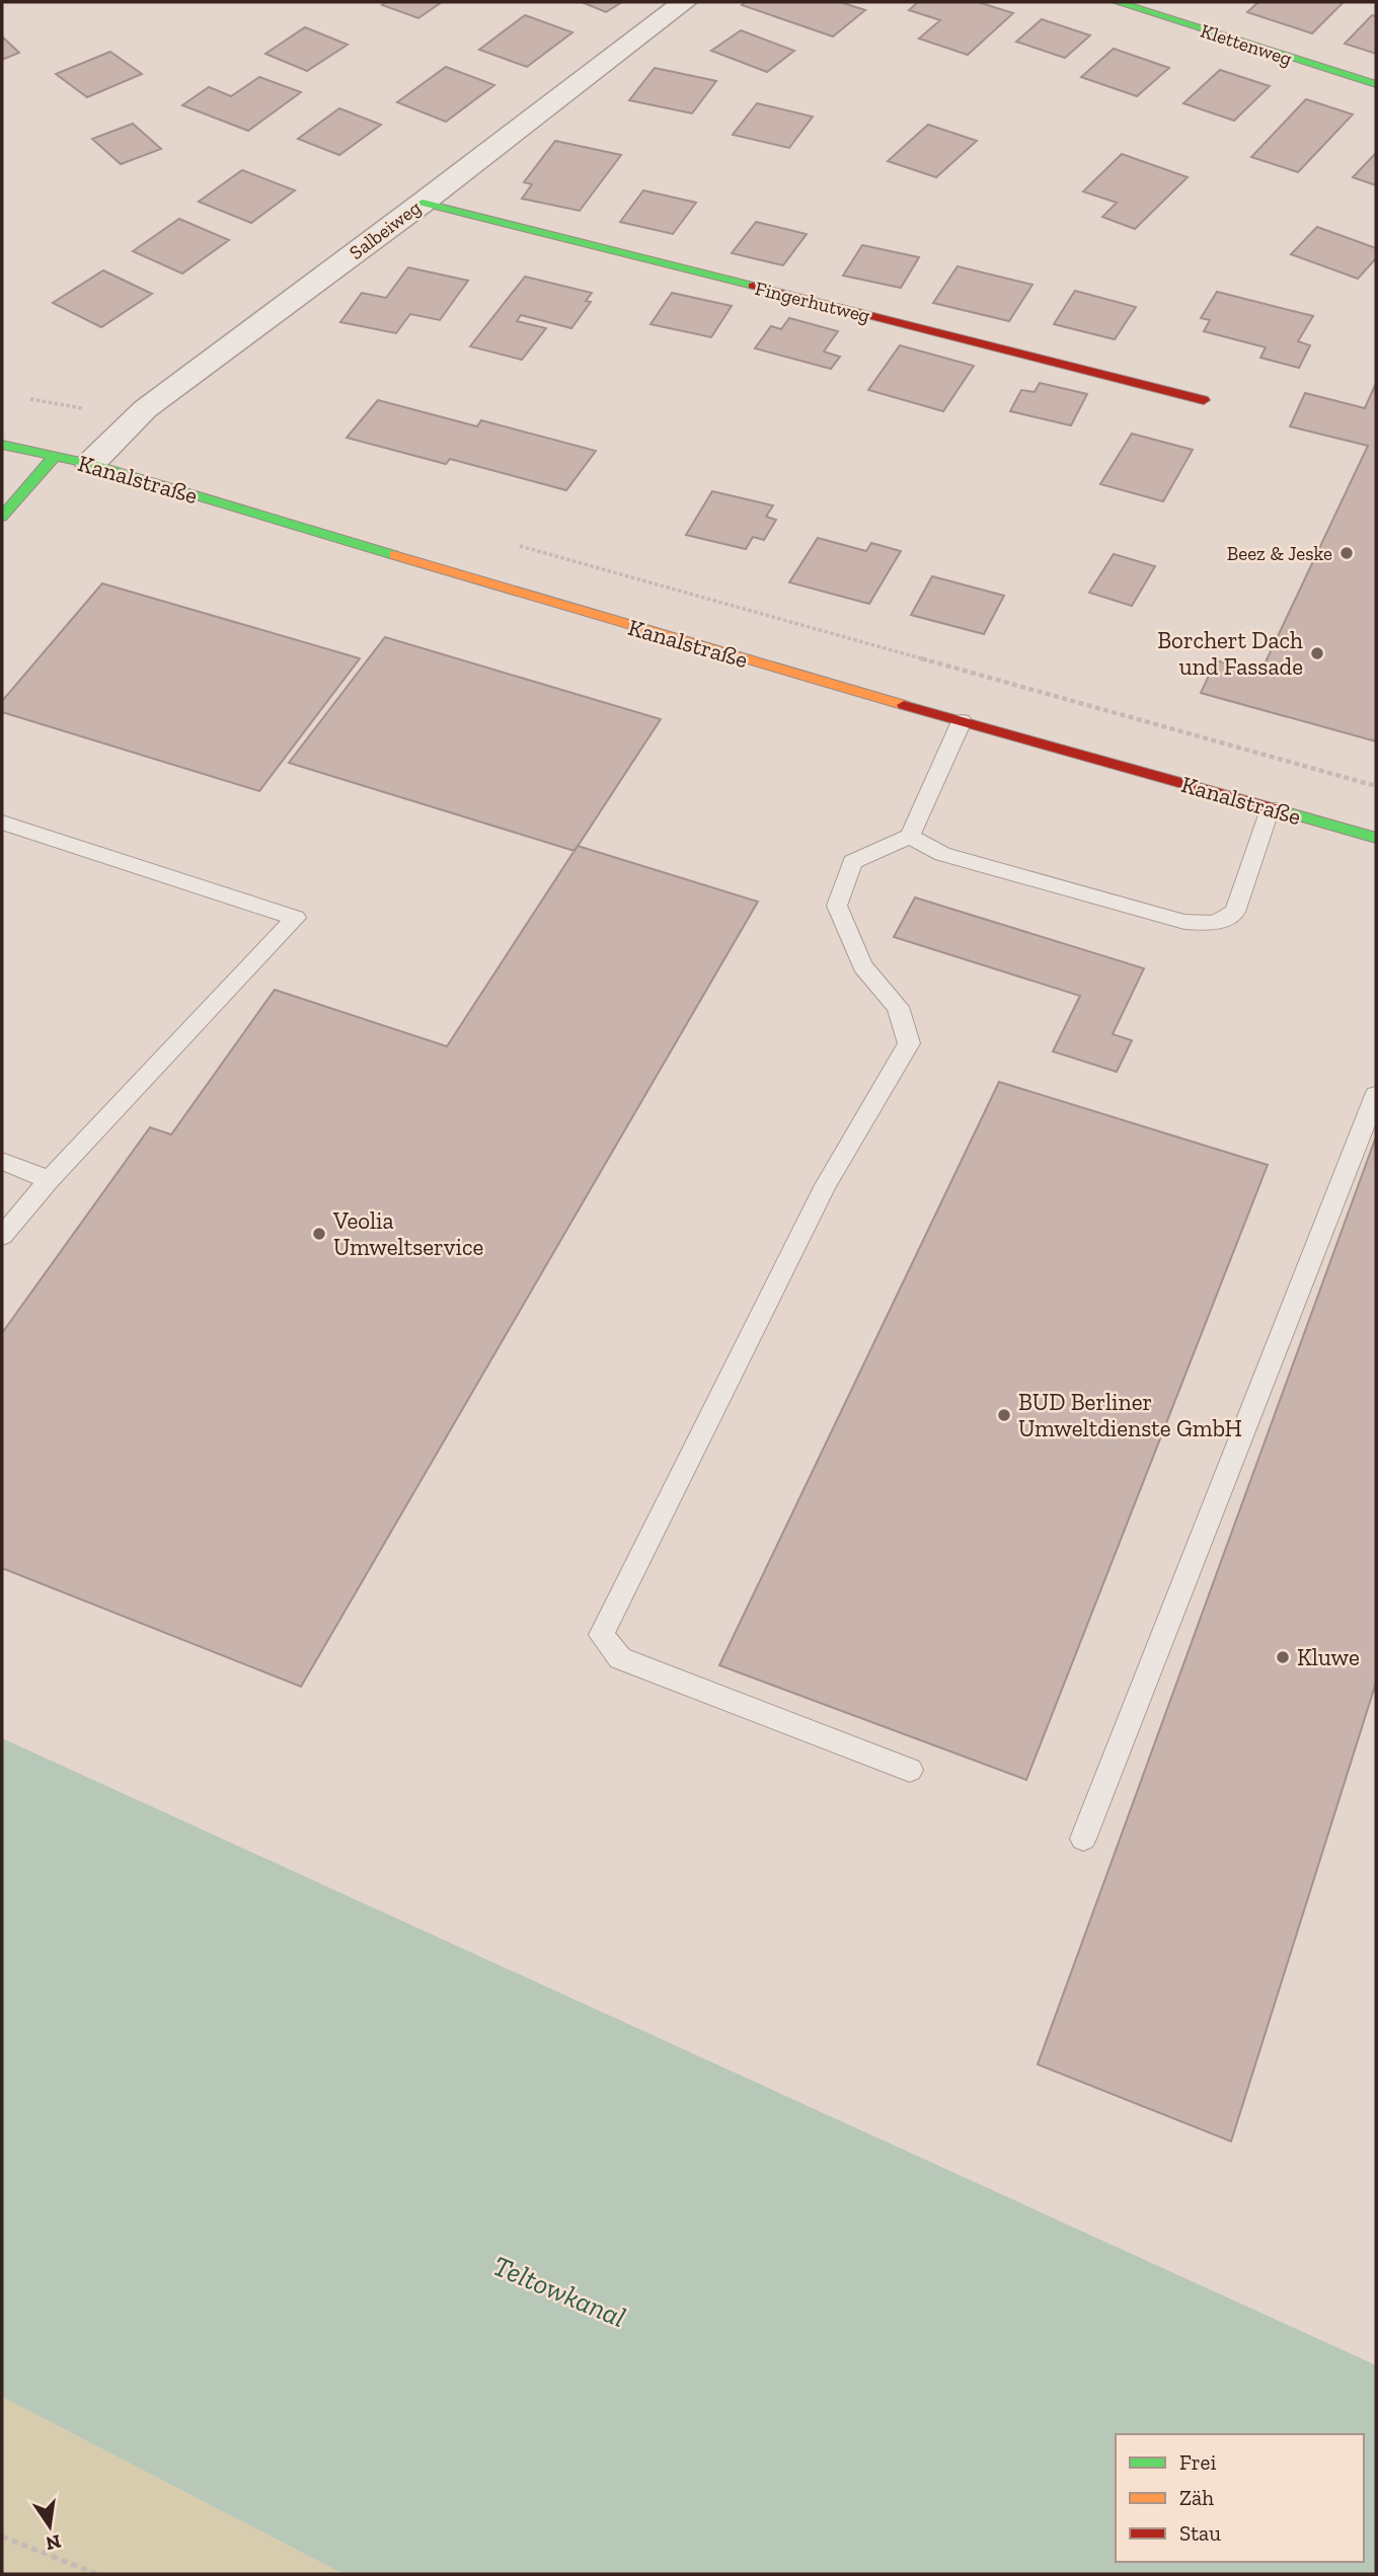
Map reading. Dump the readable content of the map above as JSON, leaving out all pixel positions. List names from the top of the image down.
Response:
{
  "streets": {
    "street": [
      "Klettenweg",
      "Salbeiweg",
      "Fingerhutweg",
      "Kanalstraße"
    ]
  },
  "crossings": [
    ["Salbeiweg", "Fingerhutweg"],
    ["Salbeiweg", "Kanalstraße"]
  ],
  "water": ["Teltowkanal"],
  "places": [
    "Beez & Jeske",
    "Borchert Dach und Fassade",
    "Veolia Umweltservice",
    "BUD Berliner Umweltdienste GmbH",
    "Kluwe"
  ],
  "legend": ["Frei", "Zäh", "Stau"],
  "north": "bottom"
}
